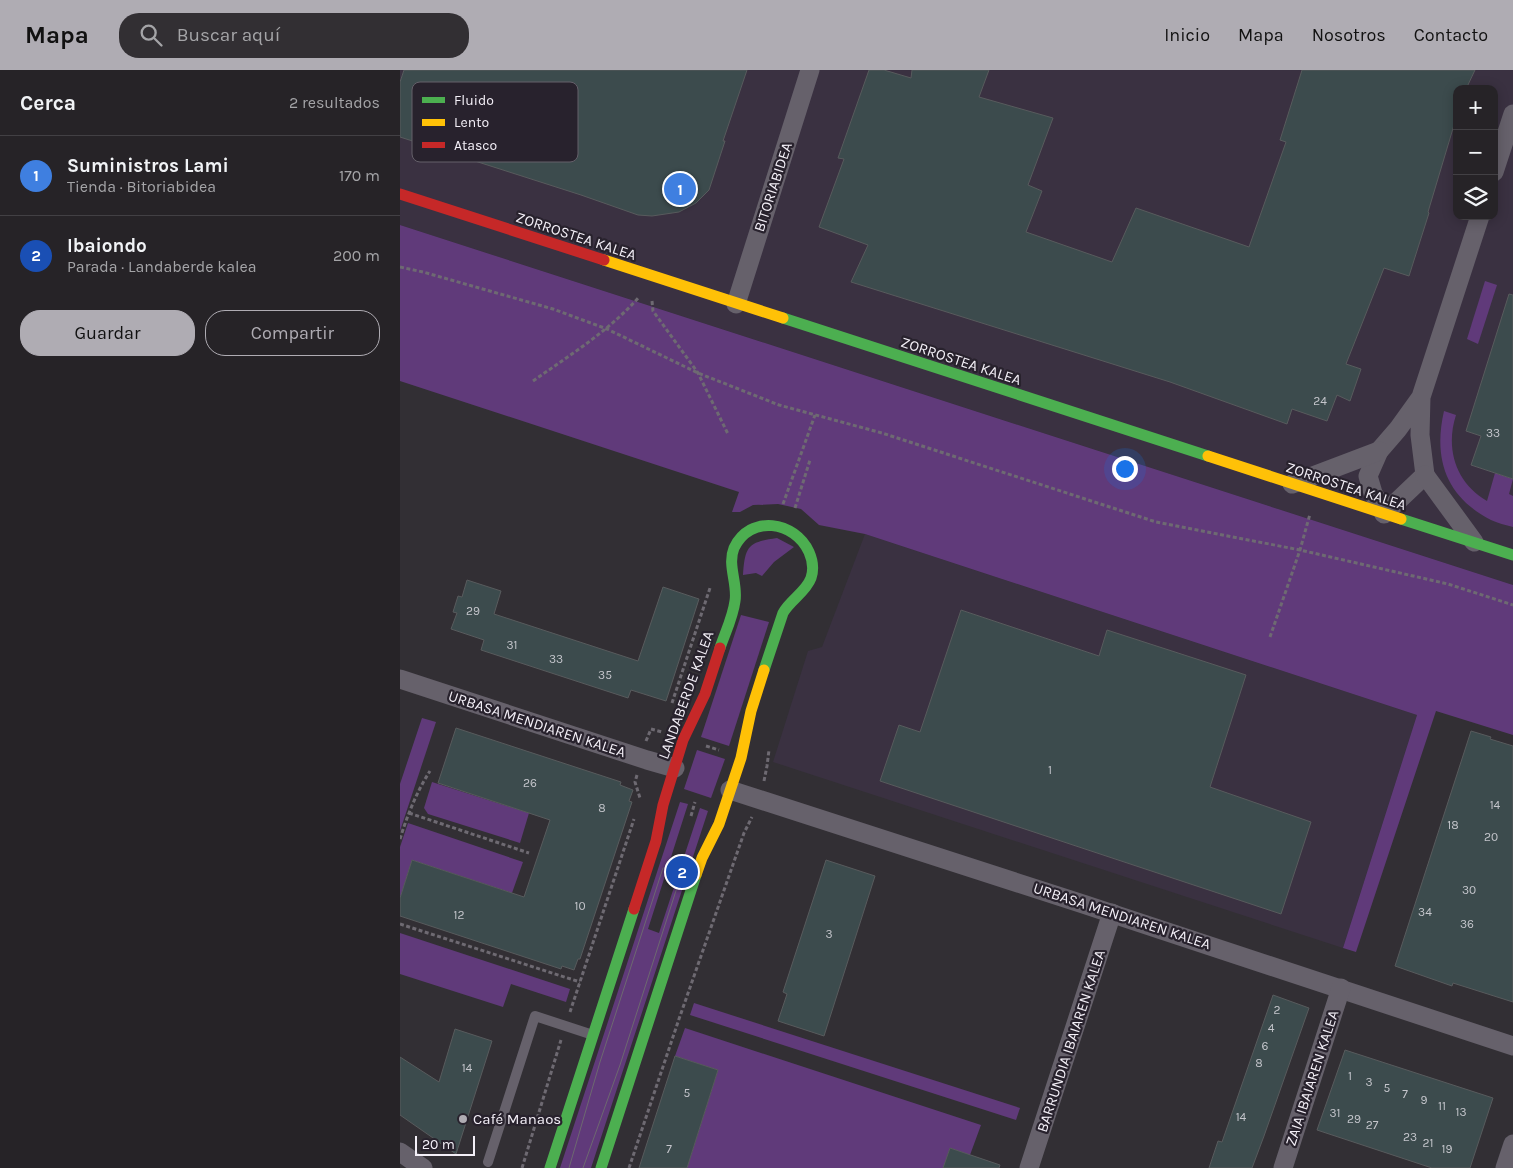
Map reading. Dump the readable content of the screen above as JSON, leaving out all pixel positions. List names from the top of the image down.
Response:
{
  "streets": {
    "street": [
      "BITORIABIDEA",
      "ZORROSTEA KALEA",
      "LANDABERDE KALEA",
      "URBASA MENDIAREN KALEA",
      "BARRUNDIA IBAIAREN KALEA",
      "ZAIA IBAIAREN KALEA"
    ]
  },
  "crossings": [
    ["BITORIABIDEA", "ZORROSTEA KALEA"],
    ["LANDABERDE KALEA", "URBASA MENDIAREN KALEA"],
    ["URBASA MENDIAREN KALEA", "BARRUNDIA IBAIAREN KALEA"],
    ["URBASA MENDIAREN KALEA", "ZAIA IBAIAREN KALEA"]
  ],
  "places": ["Café Manaos"],
  "house_numbers": [
    "24",
    "33",
    "29",
    "31",
    "33",
    "35",
    "1",
    "26",
    "14",
    "8",
    "18",
    "20",
    "30",
    "10",
    "34",
    "12",
    "36",
    "3",
    "2",
    "4",
    "6",
    "8",
    "14",
    "1",
    "3",
    "5",
    "5",
    "7",
    "9",
    "11",
    "13",
    "31",
    "14",
    "29",
    "27",
    "23",
    "21",
    "7",
    "19"
  ],
  "legend": ["Fluido", "Lento", "Atasco"],
  "scale_bar": "20 m",
  "page": {
    "header": "Mapa",
    "search": "Buscar aquí",
    "nav": [
      "Inicio",
      "Mapa",
      "Nosotros",
      "Contacto"
    ],
    "heading": ["Cerca", "2 resultados"],
    "map_buttons": ["+", "−"],
    "list": [
      {
        "mark": "1",
        "name": "Suministros Lami",
        "note": "Tienda · Bitoriabidea",
        "value": "170 m"
      },
      {
        "mark": "2",
        "name": "Ibaiondo",
        "note": "Parada · Landaberde kalea",
        "value": "200 m"
      }
    ],
    "pins": ["1", "2"],
    "buttons": ["Guardar", "Compartir"],
    "scale": "20 m"
  }
}
